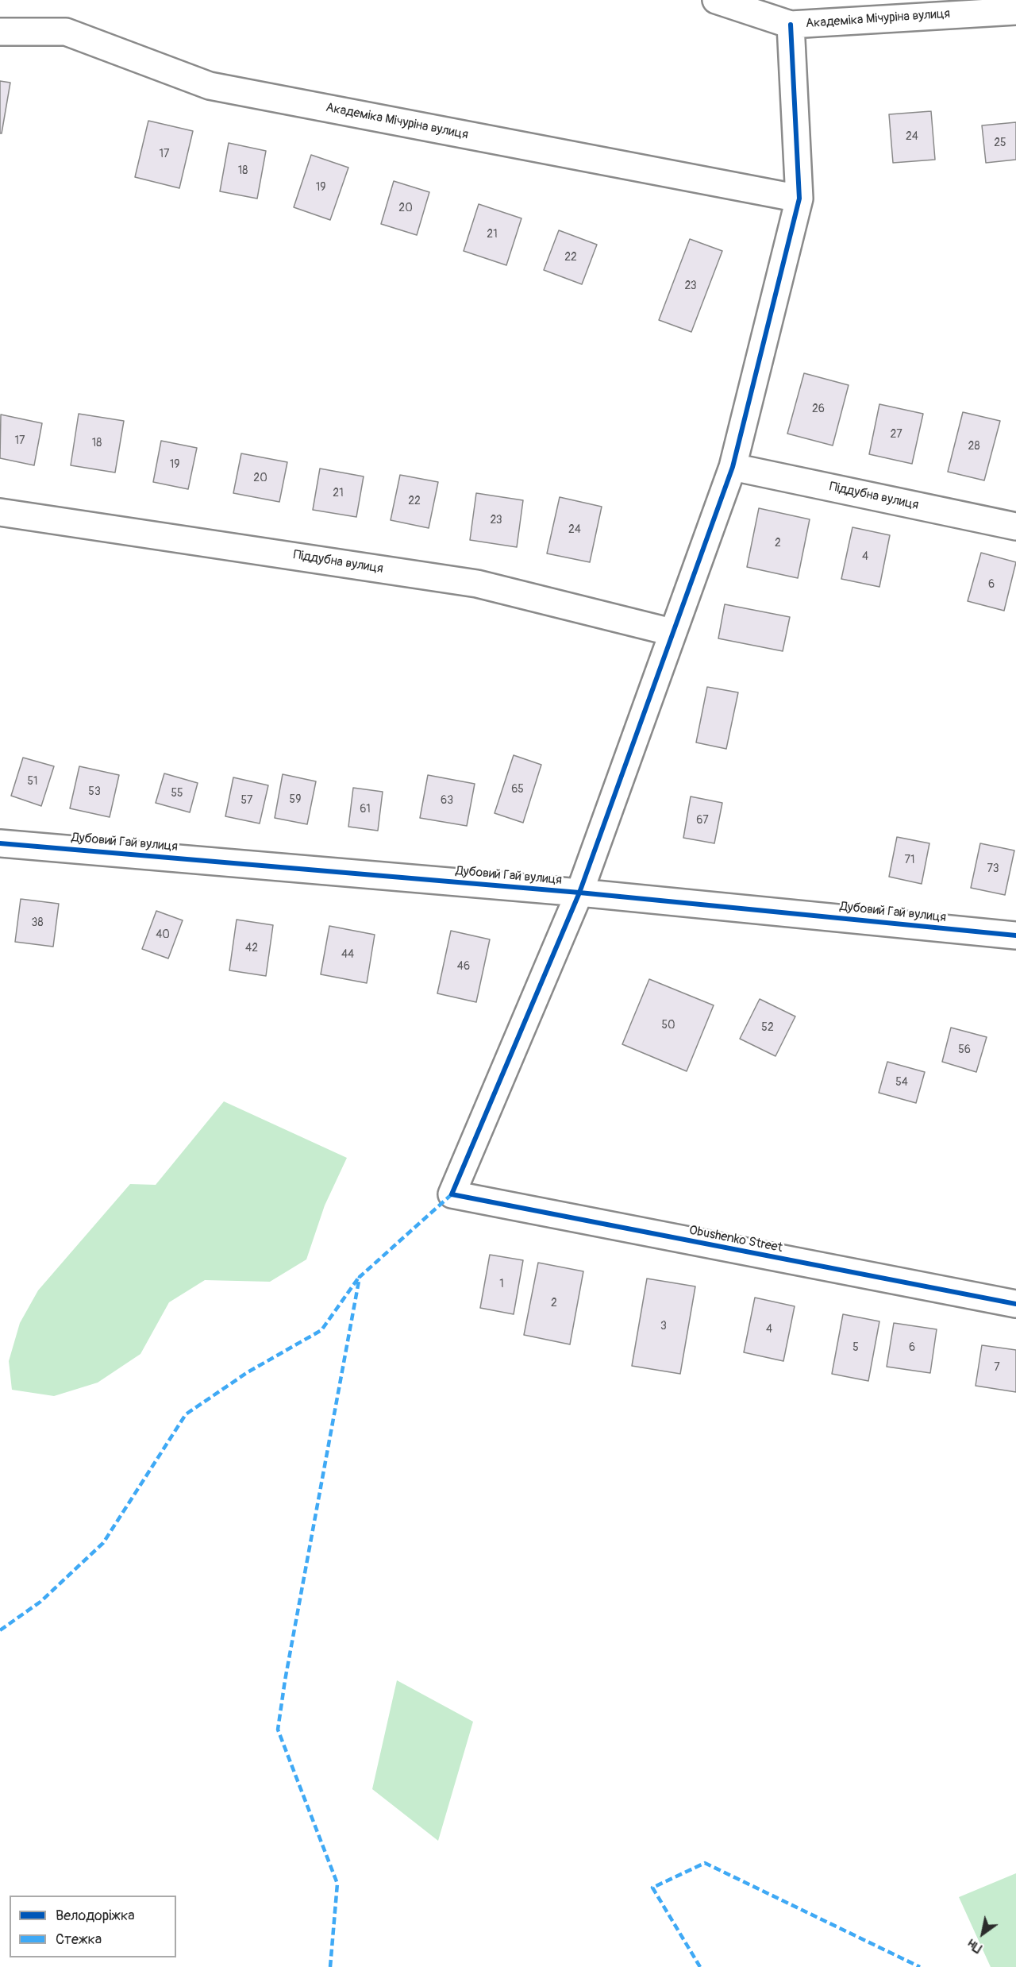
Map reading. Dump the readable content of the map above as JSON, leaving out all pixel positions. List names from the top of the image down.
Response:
{
  "streets": {
    "street": [
      "Академіка Мічуріна вулиця",
      "Піддубна вулиця",
      "Дубовий Гай вулиця",
      "Obushenko Street"
    ]
  },
  "crossings": [
    ["Дубовий Гай вулиця", "Obushenko Street"]
  ],
  "house_numbers": [
    "24",
    "25",
    "17",
    "18",
    "19",
    "20",
    "21",
    "22",
    "23",
    "26",
    "27",
    "17",
    "18",
    "28",
    "19",
    "20",
    "21",
    "22",
    "23",
    "24",
    "2",
    "4",
    "6",
    "51",
    "65",
    "53",
    "55",
    "59",
    "57",
    "63",
    "61",
    "67",
    "71",
    "73",
    "38",
    "40",
    "42",
    "44",
    "46",
    "50",
    "52",
    "56",
    "54",
    "1",
    "2",
    "3",
    "4",
    "5",
    "6",
    "7"
  ],
  "legend": ["Велодоріжка", "Стежка"],
  "north": "bottom left"
}
